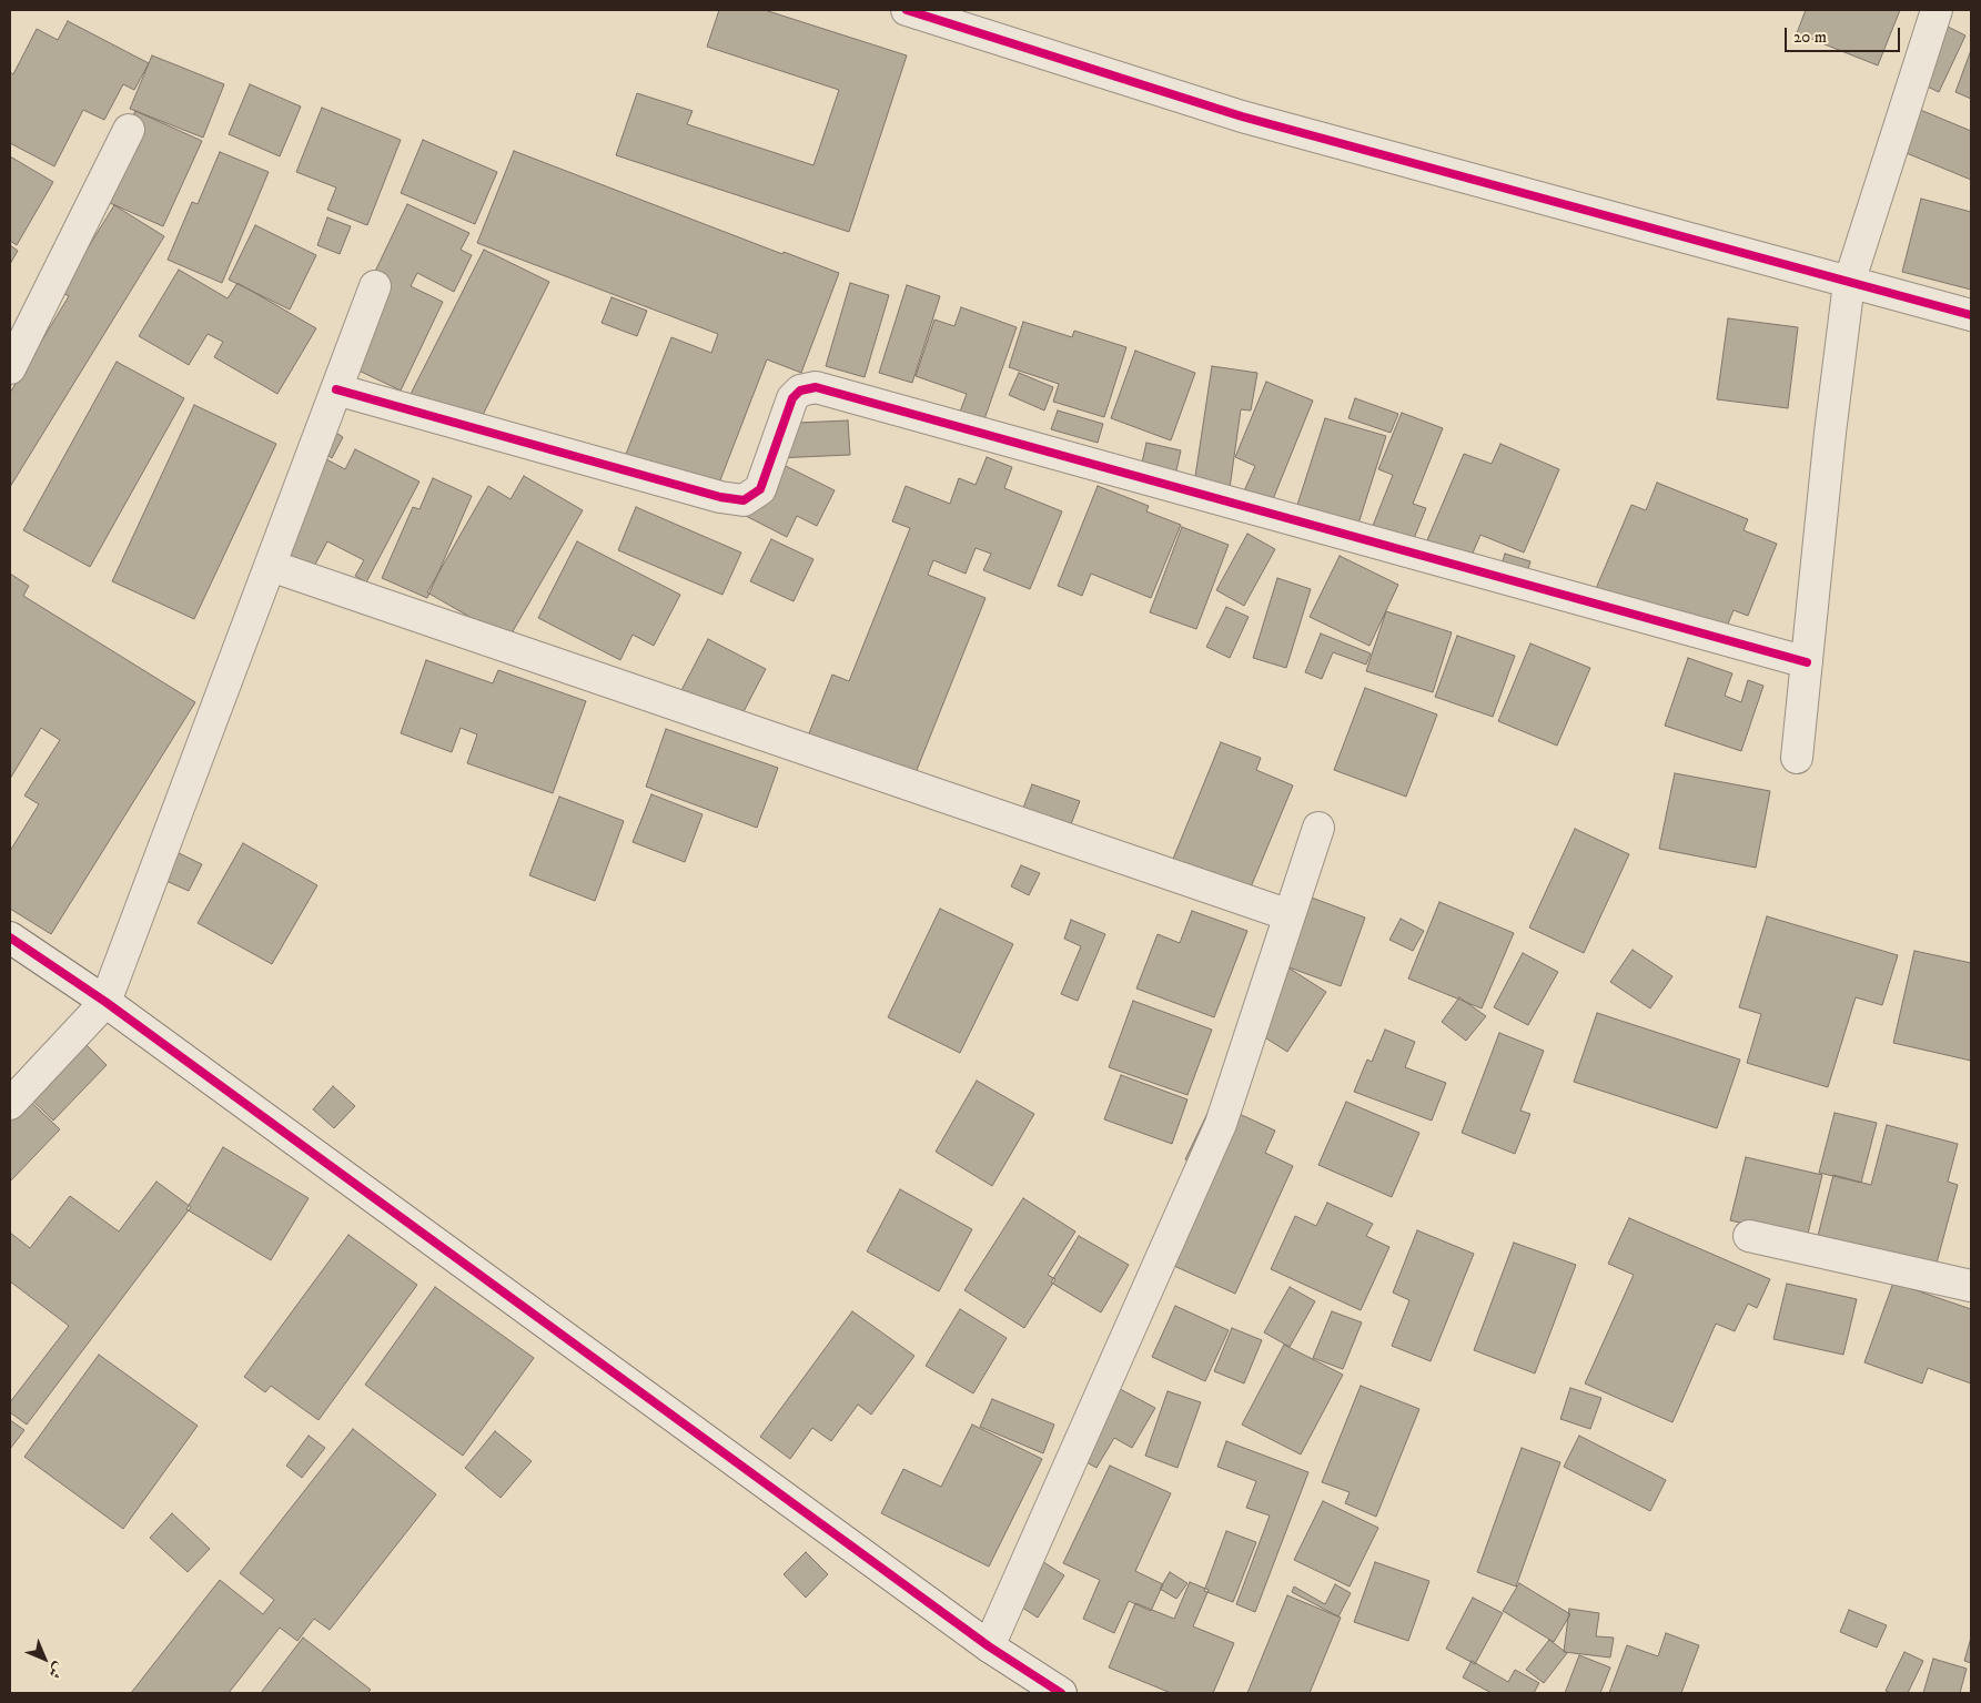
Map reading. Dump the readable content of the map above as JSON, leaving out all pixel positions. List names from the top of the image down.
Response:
{
  "scale_bar": "20 m",
  "north": "bottom right"
}
